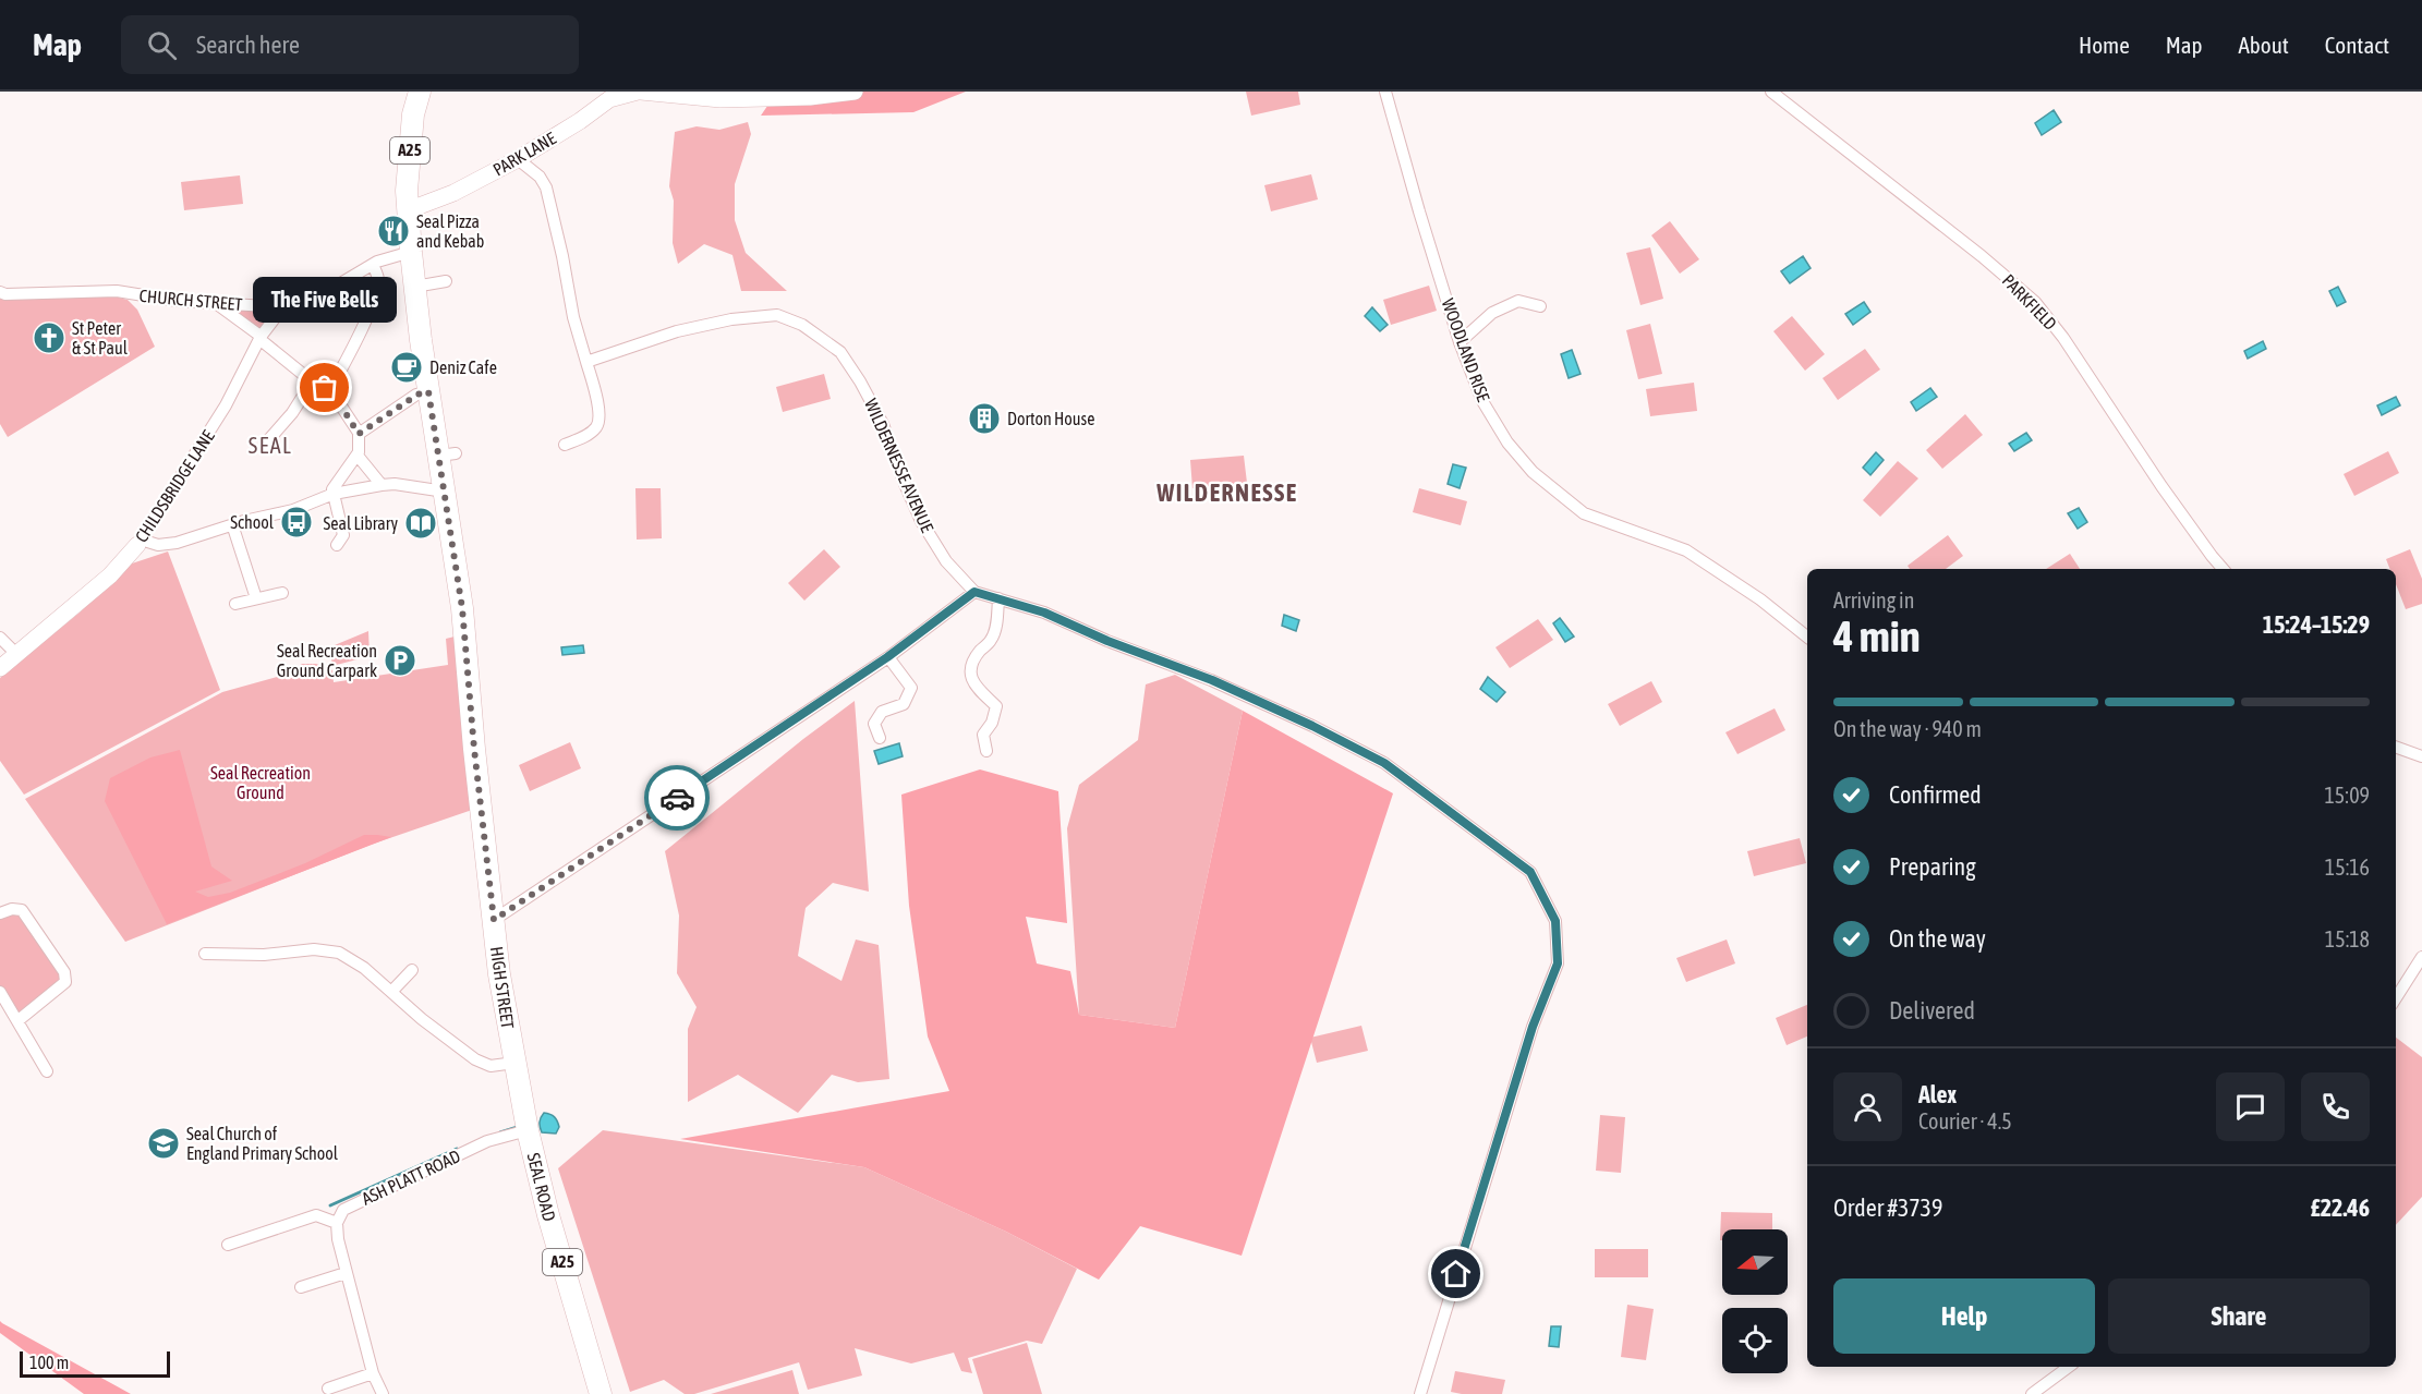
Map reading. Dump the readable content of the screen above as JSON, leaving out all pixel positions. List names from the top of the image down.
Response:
{
  "streets": {
    "highway": ["A25", "HIGH STREET", "SEAL ROAD"],
    "street": [
      "PARK LANE",
      "CHURCH STREET",
      "PARKFIELD",
      "WOODLAND RISE",
      "WILDERNESSE AVENUE",
      "CHILDSBRIDGE LANE",
      "ASH PLATT ROAD"
    ]
  },
  "crossings": [
    ["A25", "PARK LANE"],
    ["A25", "HIGH STREET"],
    ["PARK LANE", "HIGH STREET"],
    ["CHURCH STREET", "CHILDSBRIDGE LANE"],
    ["CHURCH STREET", "HIGH STREET"],
    ["HIGH STREET", "ASH PLATT ROAD"],
    ["HIGH STREET", "SEAL ROAD"],
    ["ASH PLATT ROAD", "SEAL ROAD"]
  ],
  "districts": ["SEAL", "WILDERNESSE"],
  "parks": ["Seal Recreation Ground"],
  "places": {
    "restaurant": ["Seal Pizza and Kebab"],
    "church": ["St Peter & St Paul"],
    "cafe": ["Deniz Cafe"],
    "other": ["The Five Bells"],
    "building": ["Dorton House"],
    "bus stop": ["School"],
    "library": ["Seal Library"],
    "parking": ["Seal Recreation Ground Carpark"],
    "school or university": ["Seal Church of England Primary School"]
  },
  "scale_bar": "100 m",
  "north": "left",
  "page": {
    "header": "Map",
    "search": "Search here",
    "nav": [
      "Home",
      "Map",
      "About",
      "Contact"
    ],
    "bubble": "The Five Bells",
    "heading": ["4 min", "Arriving in", "15:24–15:29"],
    "panel": [
      "Alex",
      "Courier · 4.5",
      "Order #3739",
      "£22.46"
    ],
    "bar": "On the way · 940 m",
    "list": [
      ["Confirmed", "15:09"],
      ["Preparing", "15:16"],
      ["On the way", "15:18"],
      "Delivered"
    ],
    "buttons": ["Help", "Share"],
    "scale": "100 m"
  }
}
